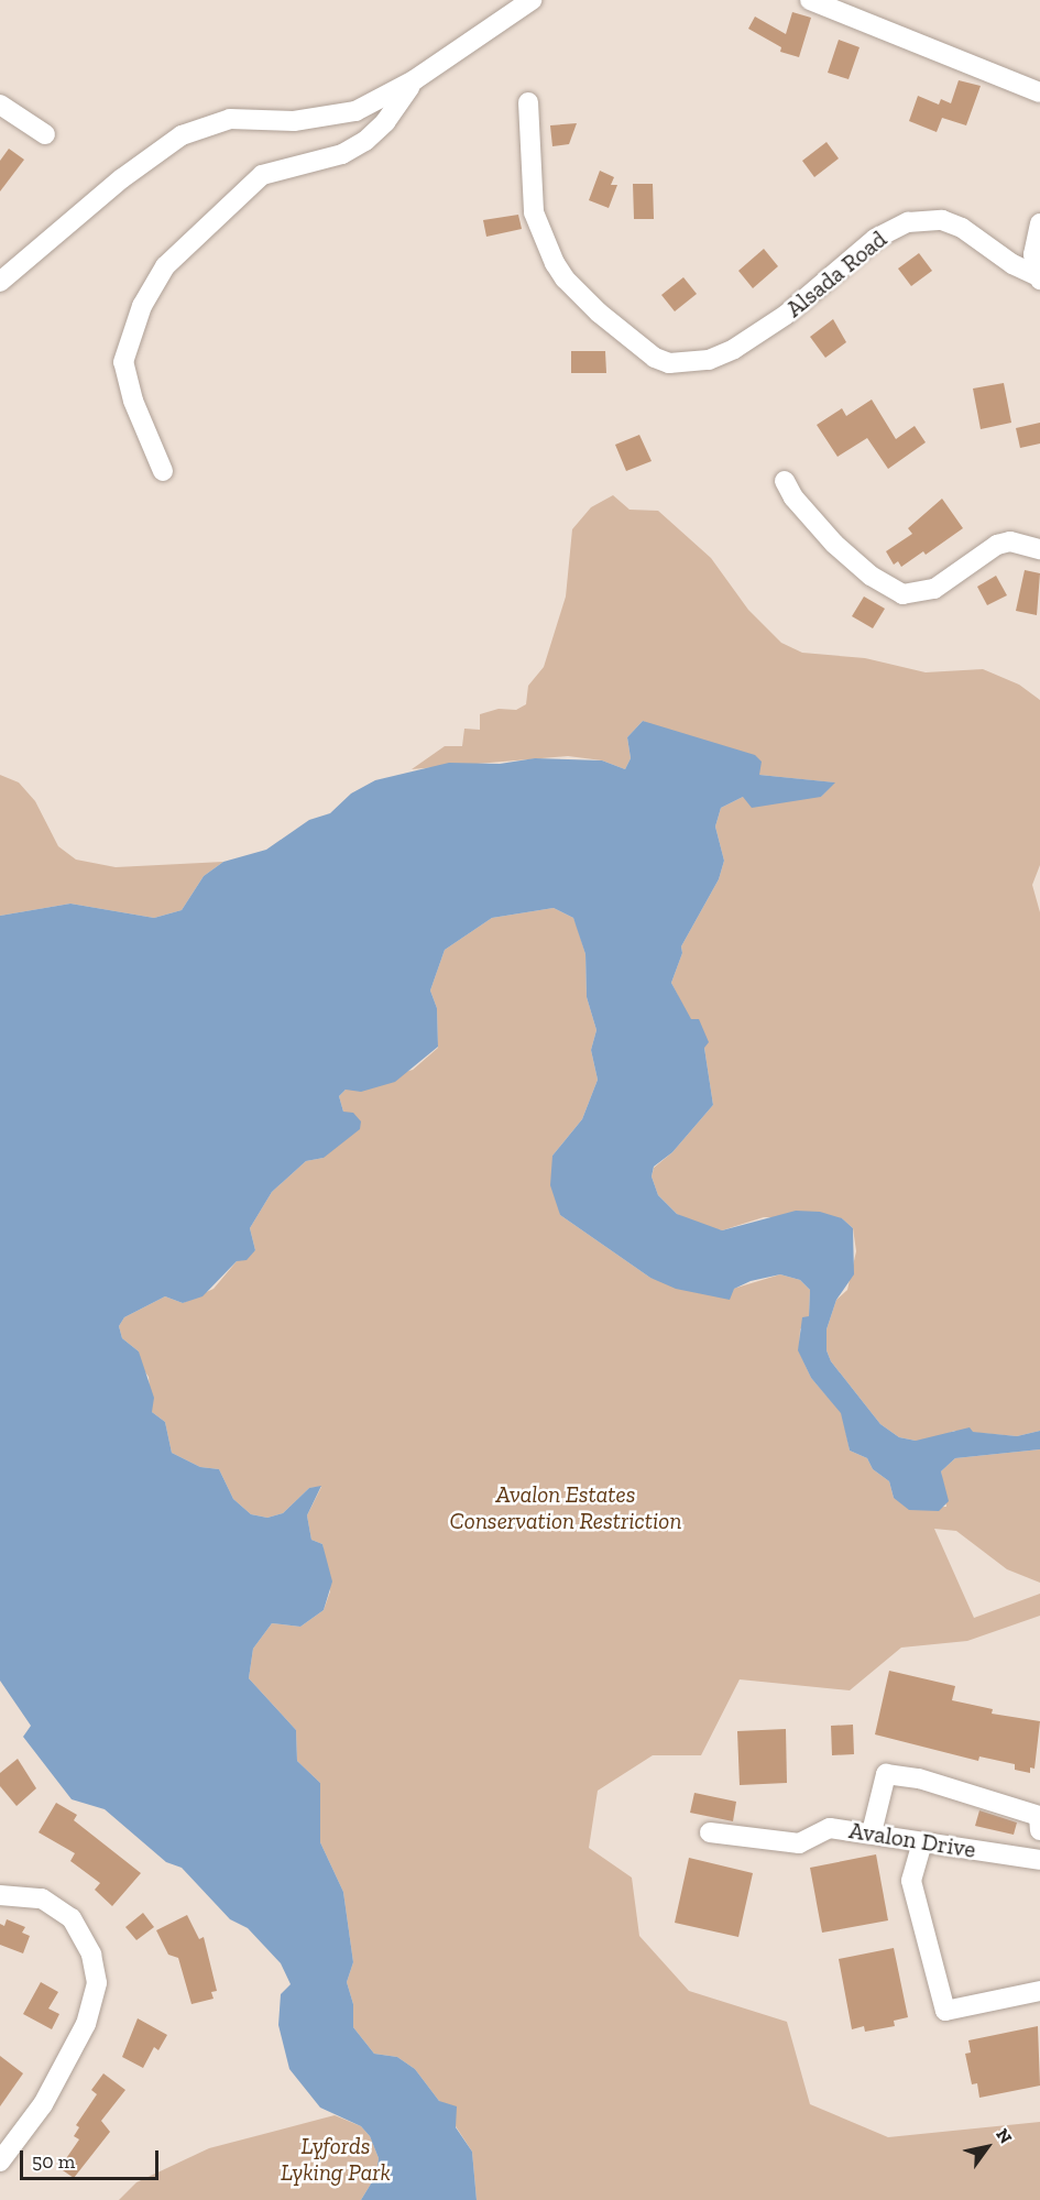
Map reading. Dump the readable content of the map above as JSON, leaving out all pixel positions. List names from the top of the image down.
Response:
{
  "streets": {
    "street": ["Alsada Road", "Avalon Drive"]
  },
  "parks": ["Avalon Estates Conservation Restriction", "Lyfords Lyking Park"],
  "scale_bar": "50 m",
  "north": "top right"
}
